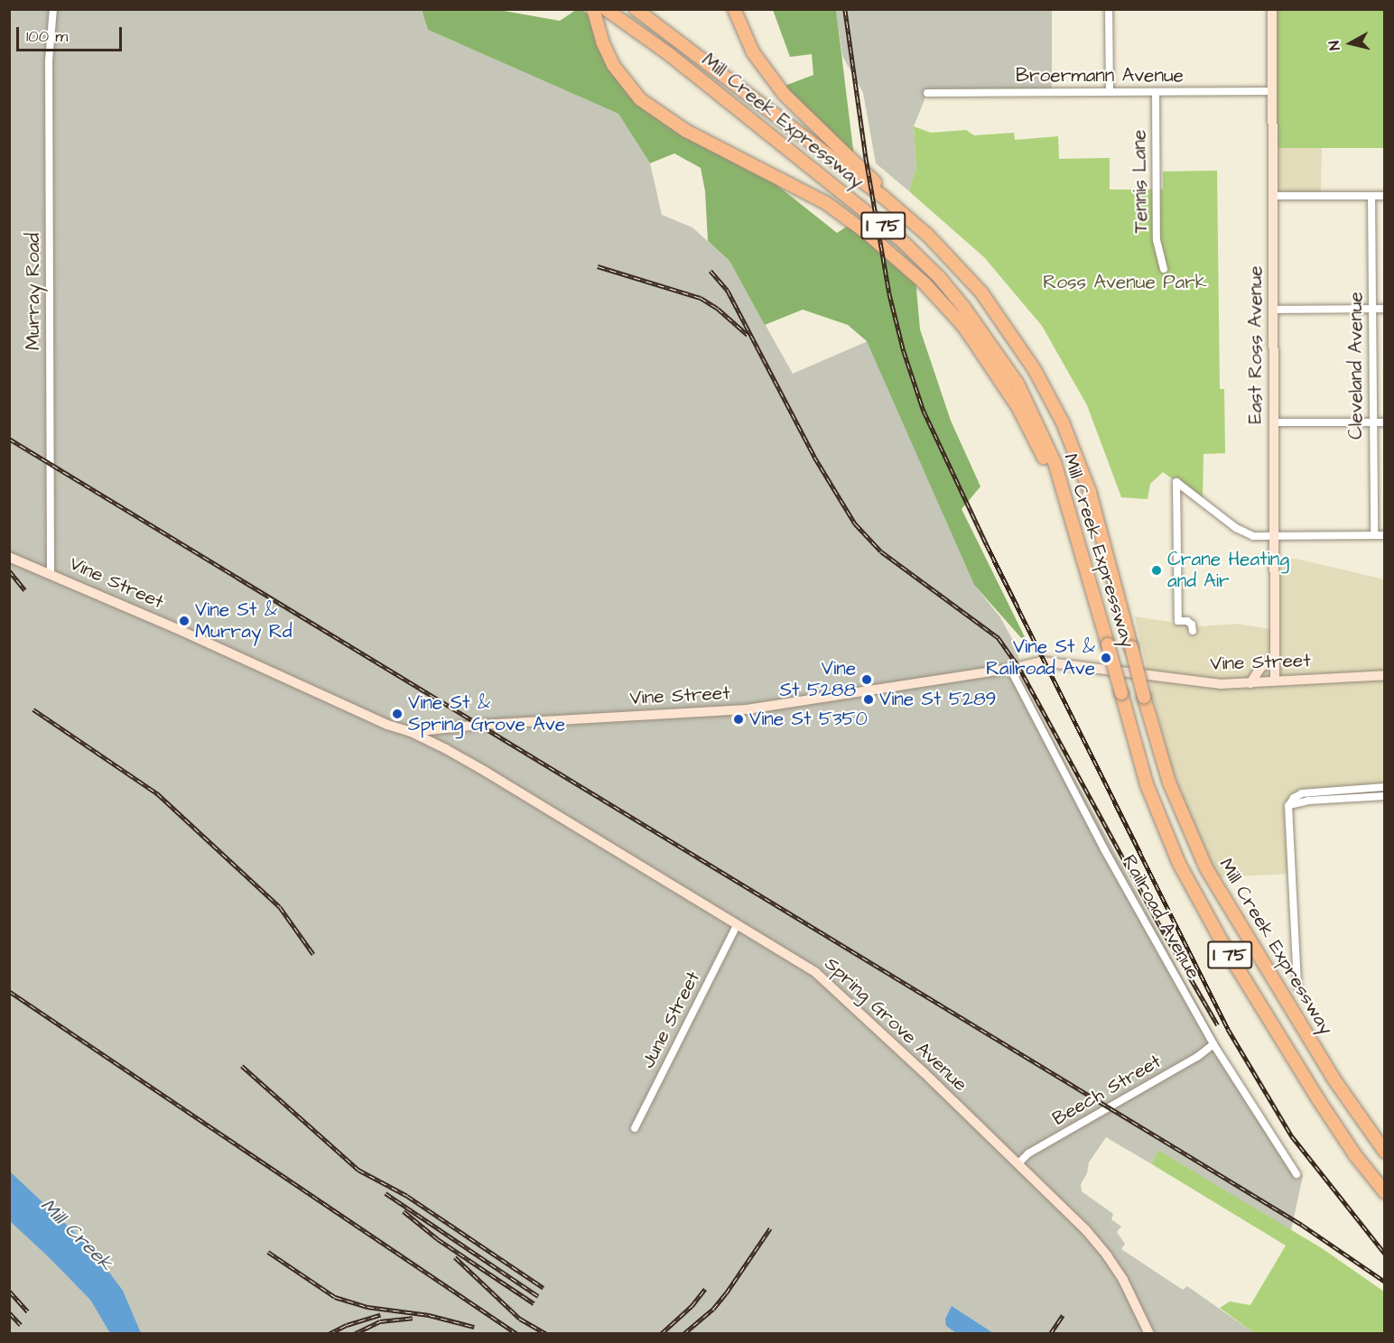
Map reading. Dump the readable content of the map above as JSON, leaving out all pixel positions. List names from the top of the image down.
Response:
{
  "streets": {
    "highway": ["Mill Creek Expressway", "I 75"],
    "main road": ["East Ross Avenue", "Vine Street", "Spring Grove Avenue"],
    "street": [
      "Broermann Avenue",
      "Tennis Lane",
      "Murray Road",
      "Cleveland Avenue",
      "Railroad Avenue",
      "June Street",
      "Beech Street"
    ]
  },
  "crossings": [
    ["Broermann Avenue", "Tennis Lane"],
    ["Broermann Avenue", "East Ross Avenue"],
    ["Murray Road", "Vine Street"],
    ["East Ross Avenue", "Vine Street"],
    ["Vine Street", "Railroad Avenue"],
    ["Vine Street", "Spring Grove Avenue"],
    ["Railroad Avenue", "Beech Street"],
    ["June Street", "Spring Grove Avenue"],
    ["Spring Grove Avenue", "Beech Street"]
  ],
  "water": ["Mill Creek"],
  "parks": ["Ross Avenue Park"],
  "places": [
    "Crane Heating and Air",
    "Vine St & Murray Rd",
    "Vine St & Railroad Ave",
    "Vine St 5288",
    "Vine St 5289",
    "Vine St & Spring Grove Ave",
    "Vine St 5350"
  ],
  "scale_bar": "100 m",
  "north": "left"
}
